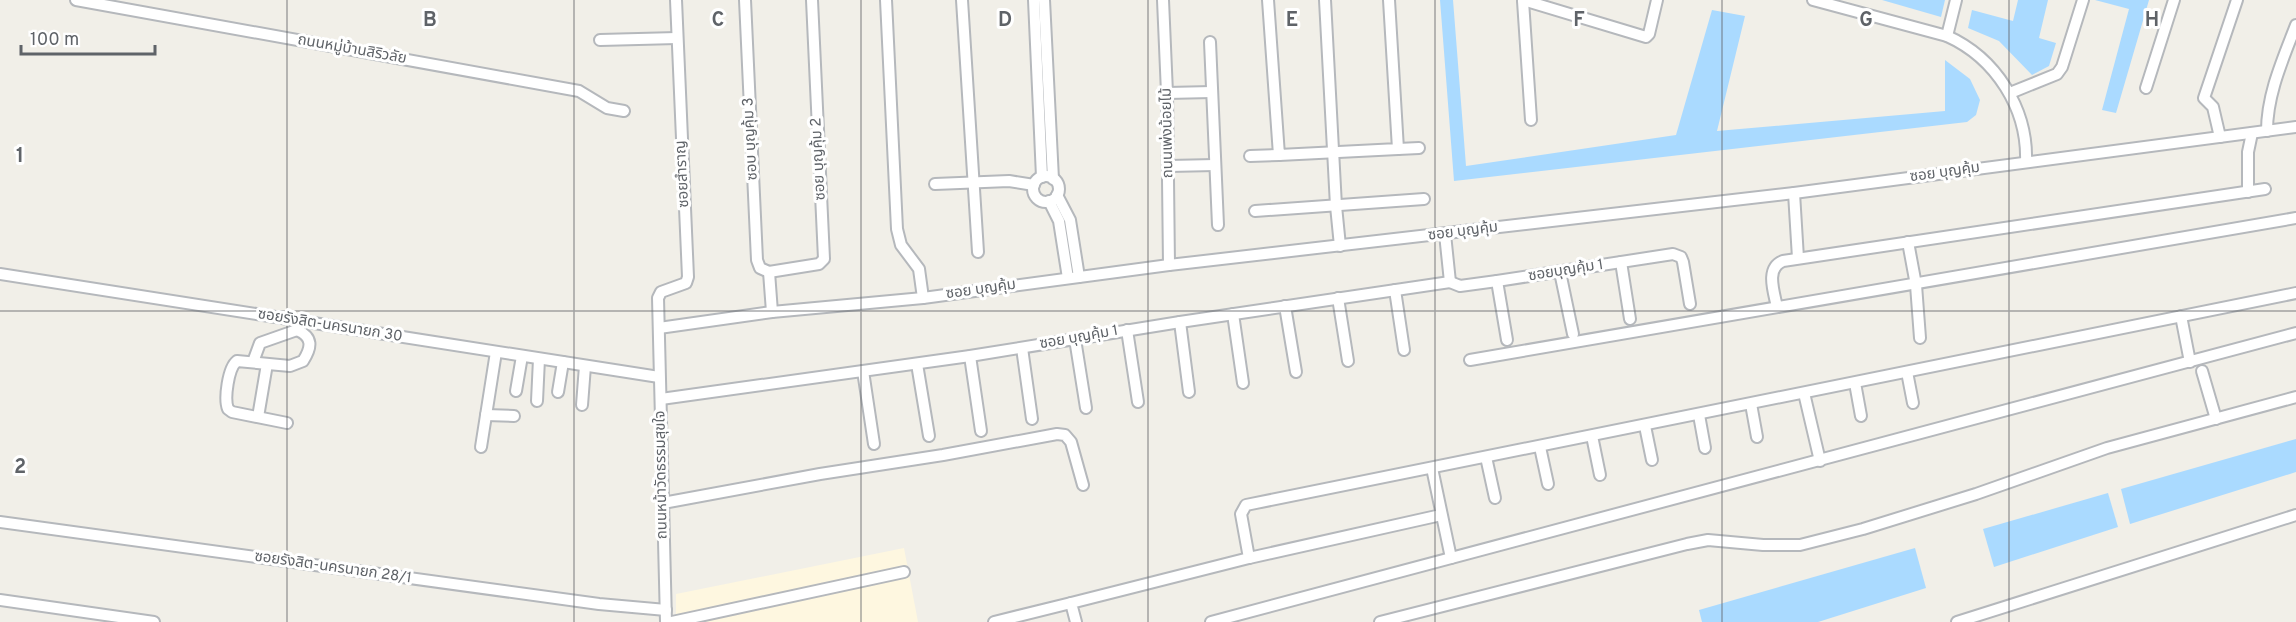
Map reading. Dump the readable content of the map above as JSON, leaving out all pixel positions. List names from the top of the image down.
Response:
{
  "streets": {
    "street": [
      "ถนนหมู่บ้านสิริวลัย",
      "ถนนเพ่งน้อยไม้",
      "ซอบ บุญคุ้ม 3",
      "ซอย บุญคุ้ม 2",
      "ซอย บุญคุ้ม",
      "ซอยสำราญ",
      "ซอยบุญคุ้ม 1",
      "ซอยรังสิต-นครนายก 30",
      "ซอย บุญคุ้ม 1",
      "ถนนหน้าวัดธรรมสุขใจ",
      "ซอยรังสิต-นครนายก 28/1"
    ]
  },
  "crossings": [
    ["ถนนเพ่งน้อยไม้", "ซอย บุญคุ้ม"],
    ["ซอบ บุญคุ้ม 3", "ซอย บุญคุ้ม 2"],
    ["ซอย บุญคุ้ม", "ซอยสำราญ"],
    ["ซอย บุญคุ้ม", "ถนนหน้าวัดธรรมสุขใจ"],
    ["ซอยสำราญ", "ถนนหน้าวัดธรรมสุขใจ"],
    ["ซอยบุญคุ้ม 1", "ซอย บุญคุ้ม 1"],
    ["ซอยรังสิต-นครนายก 30", "ถนนหน้าวัดธรรมสุขใจ"],
    ["ซอย บุญคุ้ม 1", "ถนนหน้าวัดธรรมสุขใจ"],
    ["ถนนหน้าวัดธรรมสุขใจ", "ซอยรังสิต-นครนายก 28/1"]
  ],
  "scale_bar": "100 m",
  "grid": {
    "columns": [
      "B",
      "C",
      "D",
      "E",
      "F",
      "G",
      "H"
    ],
    "rows": ["1", "2"]
  }
}
